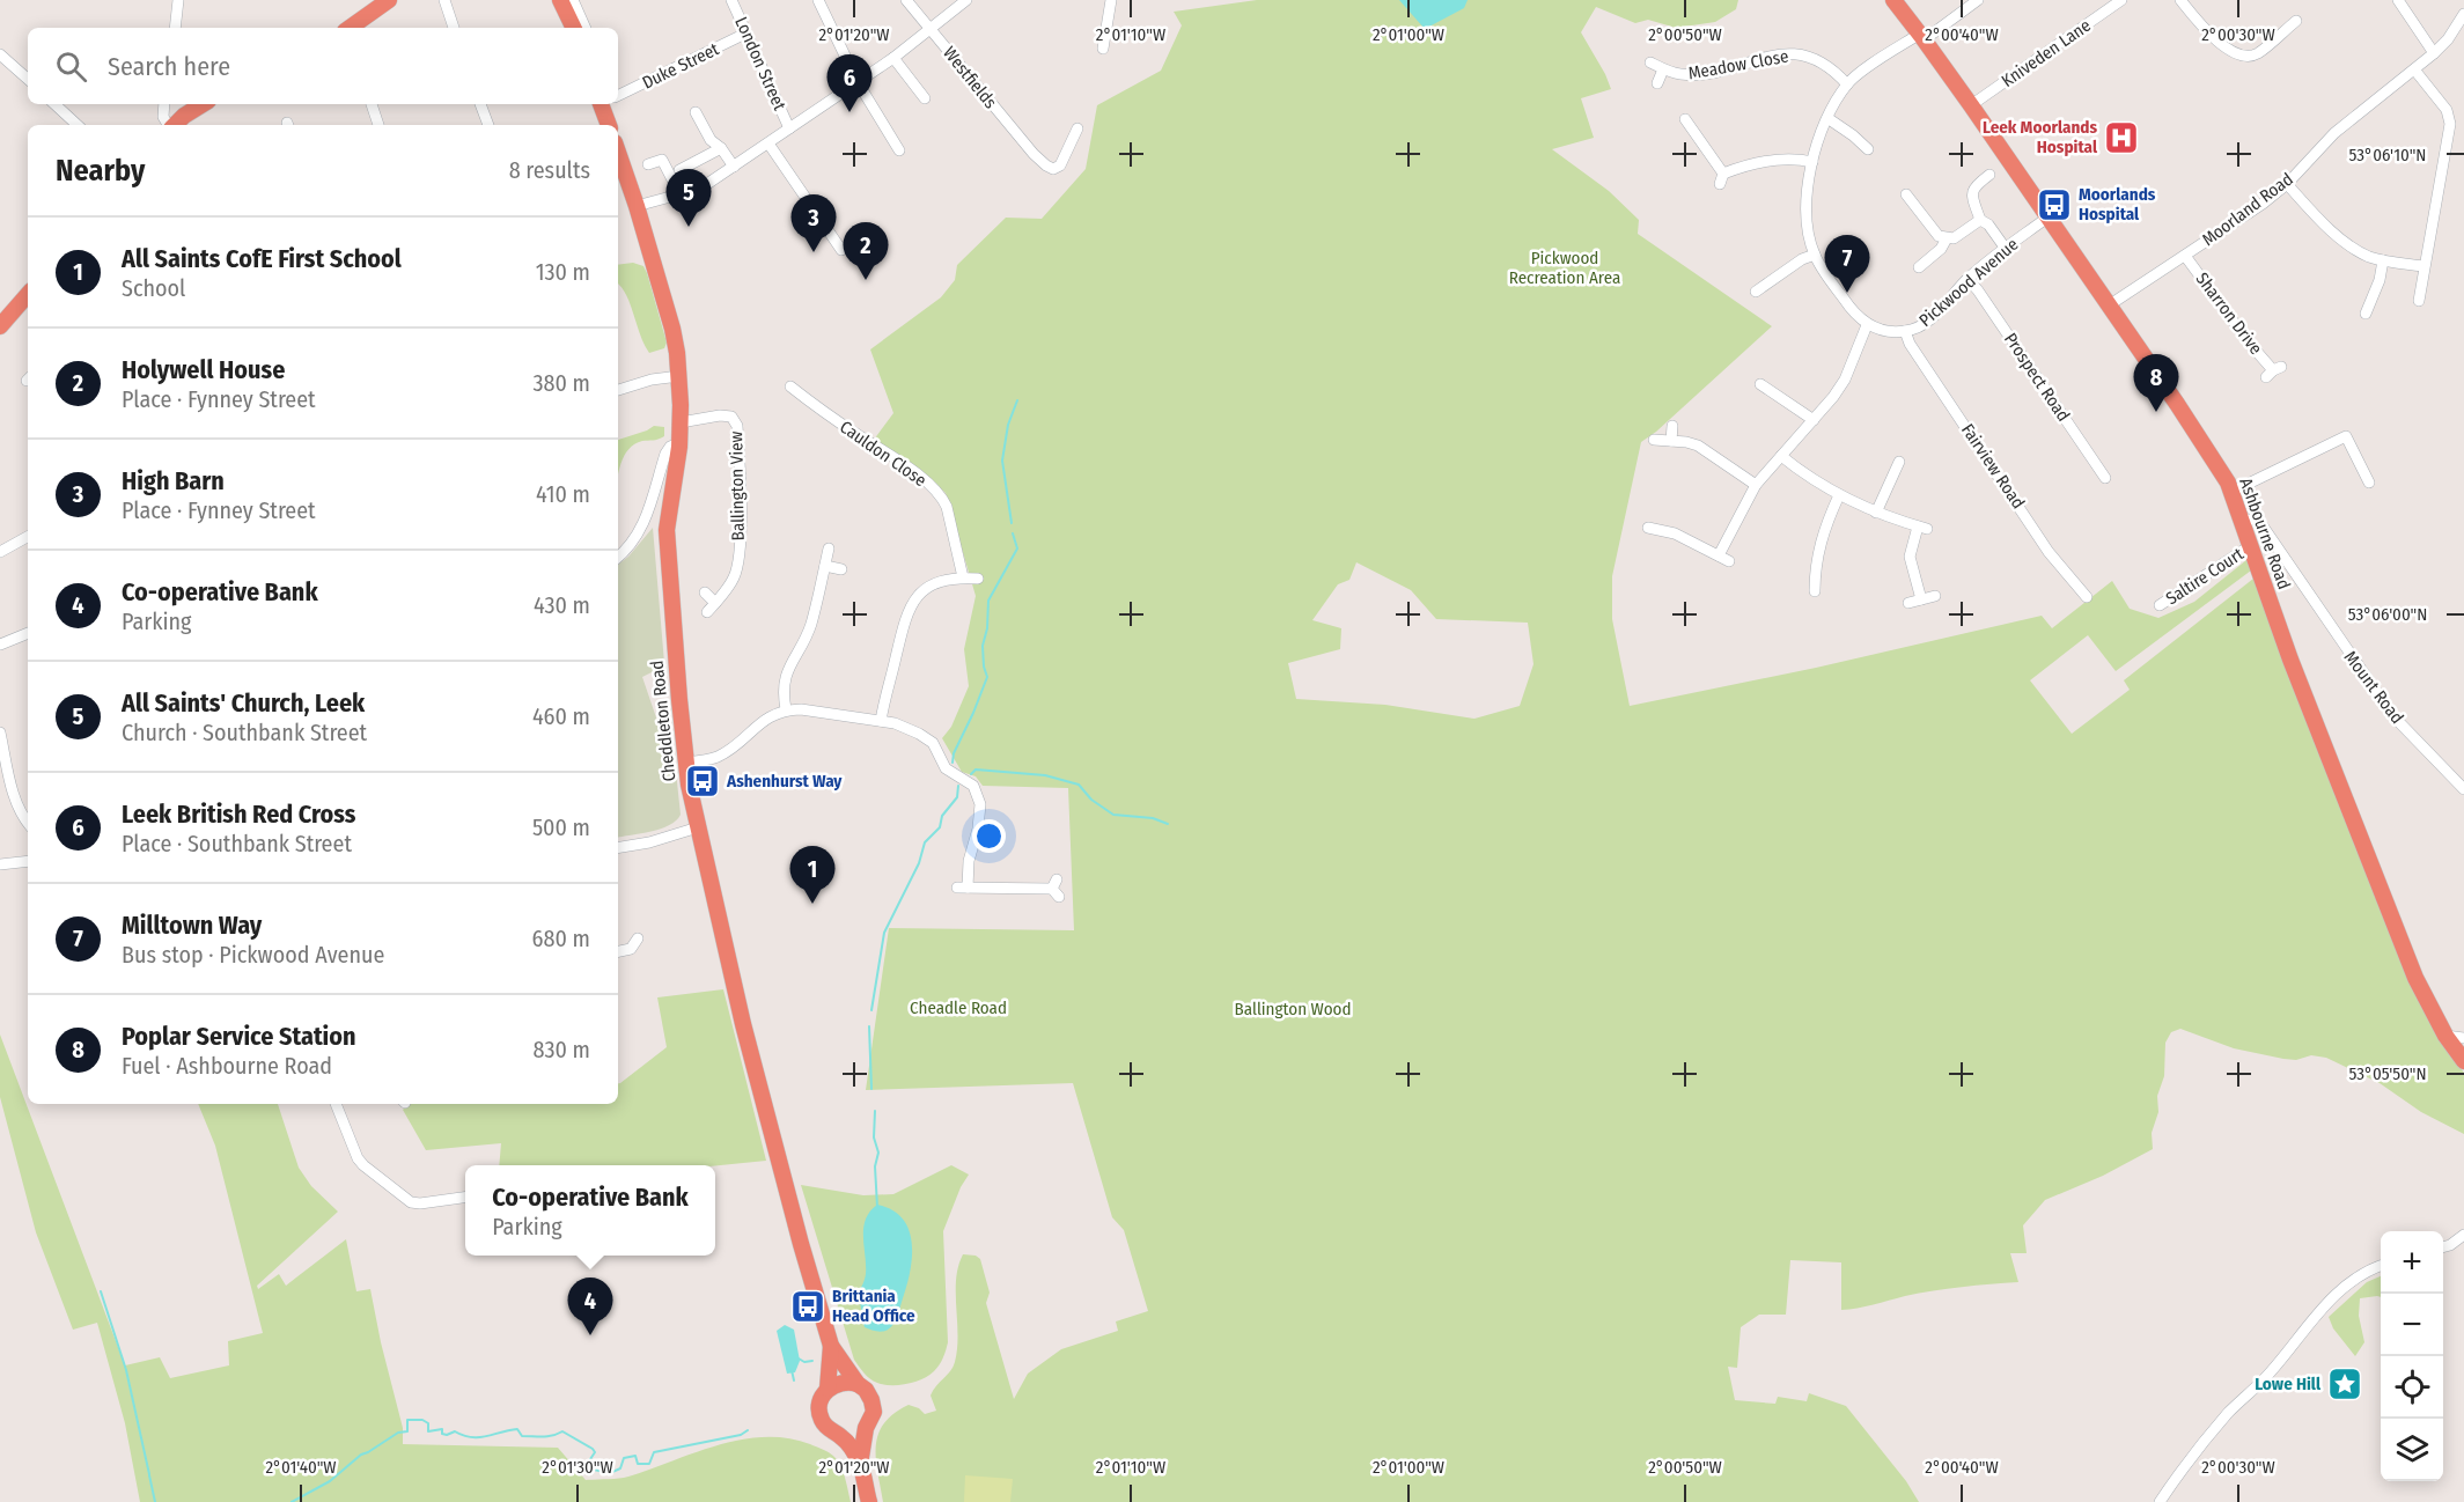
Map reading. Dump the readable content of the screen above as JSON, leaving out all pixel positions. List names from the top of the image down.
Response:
{
  "streets": {
    "highway": ["Ashbourne Road", "Cheddleton Road"],
    "street": [
      "Kniveden Lane",
      "London Street",
      "Meadow Close",
      "Duke Street",
      "Westfields",
      "Moorland Road",
      "Pickwood Avenue",
      "Sharron Drive",
      "Prospect Road",
      "Cauldon Close",
      "Fairview Road",
      "Ballington View",
      "Saltire Court",
      "Mount Road"
    ]
  },
  "crossings": [
    ["Kniveden Lane", "Ashbourne Road"],
    ["London Street", "Duke Street"],
    ["Moorland Road", "Sharron Drive"],
    ["Moorland Road", "Ashbourne Road"],
    ["Pickwood Avenue", "Prospect Road"],
    ["Pickwood Avenue", "Fairview Road"],
    ["Pickwood Avenue", "Ashbourne Road"],
    ["Ballington View", "Cheddleton Road"],
    ["Ashbourne Road", "Saltire Court"],
    ["Ashbourne Road", "Mount Road"]
  ],
  "parks": ["Pickwood Recreation Area", "Cheadle Road", "Ballington Wood"],
  "places": {
    "hospital": ["Leek Moorlands Hospital"],
    "bus stop": ["Moorlands Hospital", "Ashenhurst Way", "Brittania Head Office"],
    "place": ["Lowe Hill"]
  },
  "page": {
    "search": "Search here",
    "pins": [
      "6",
      "5",
      "3",
      "2",
      "7",
      "8",
      "1",
      "4"
    ],
    "heading": ["Nearby", "8 results"],
    "list": [
      {
        "mark": "1",
        "name": "All Saints CofE First School",
        "note": "School",
        "value": "130 m"
      },
      {
        "mark": "2",
        "name": "Holywell House",
        "note": "Place · Fynney Street",
        "value": "380 m"
      },
      {
        "mark": "3",
        "name": "High Barn",
        "note": "Place · Fynney Street",
        "value": "410 m"
      },
      {
        "mark": "4",
        "name": "Co-operative Bank",
        "note": "Parking",
        "value": "430 m"
      },
      {
        "mark": "5",
        "name": "All Saints' Church, Leek",
        "note": "Church · Southbank Street",
        "value": "460 m"
      },
      {
        "mark": "6",
        "name": "Leek British Red Cross",
        "note": "Place · Southbank Street",
        "value": "500 m"
      },
      {
        "mark": "7",
        "name": "Milltown Way",
        "note": "Bus stop · Pickwood Avenue",
        "value": "680 m"
      },
      {
        "mark": "8",
        "name": "Poplar Service Station",
        "note": "Fuel · Ashbourne Road",
        "value": "830 m"
      }
    ],
    "popup": ["Co-operative Bank", "Parking"],
    "map_buttons": ["+", "−"]
  },
  "coordinates": [
    "2°01'20\"W",
    "2°01'10\"W",
    "2°01'00\"W",
    "2°00'50\"W",
    "2°00'40\"W",
    "2°00'30\"W",
    "53°06'10\"N",
    "53°06'00\"N",
    "53°05'50\"N",
    "2°01'40\"W",
    "2°01'30\"W"
  ]
}
